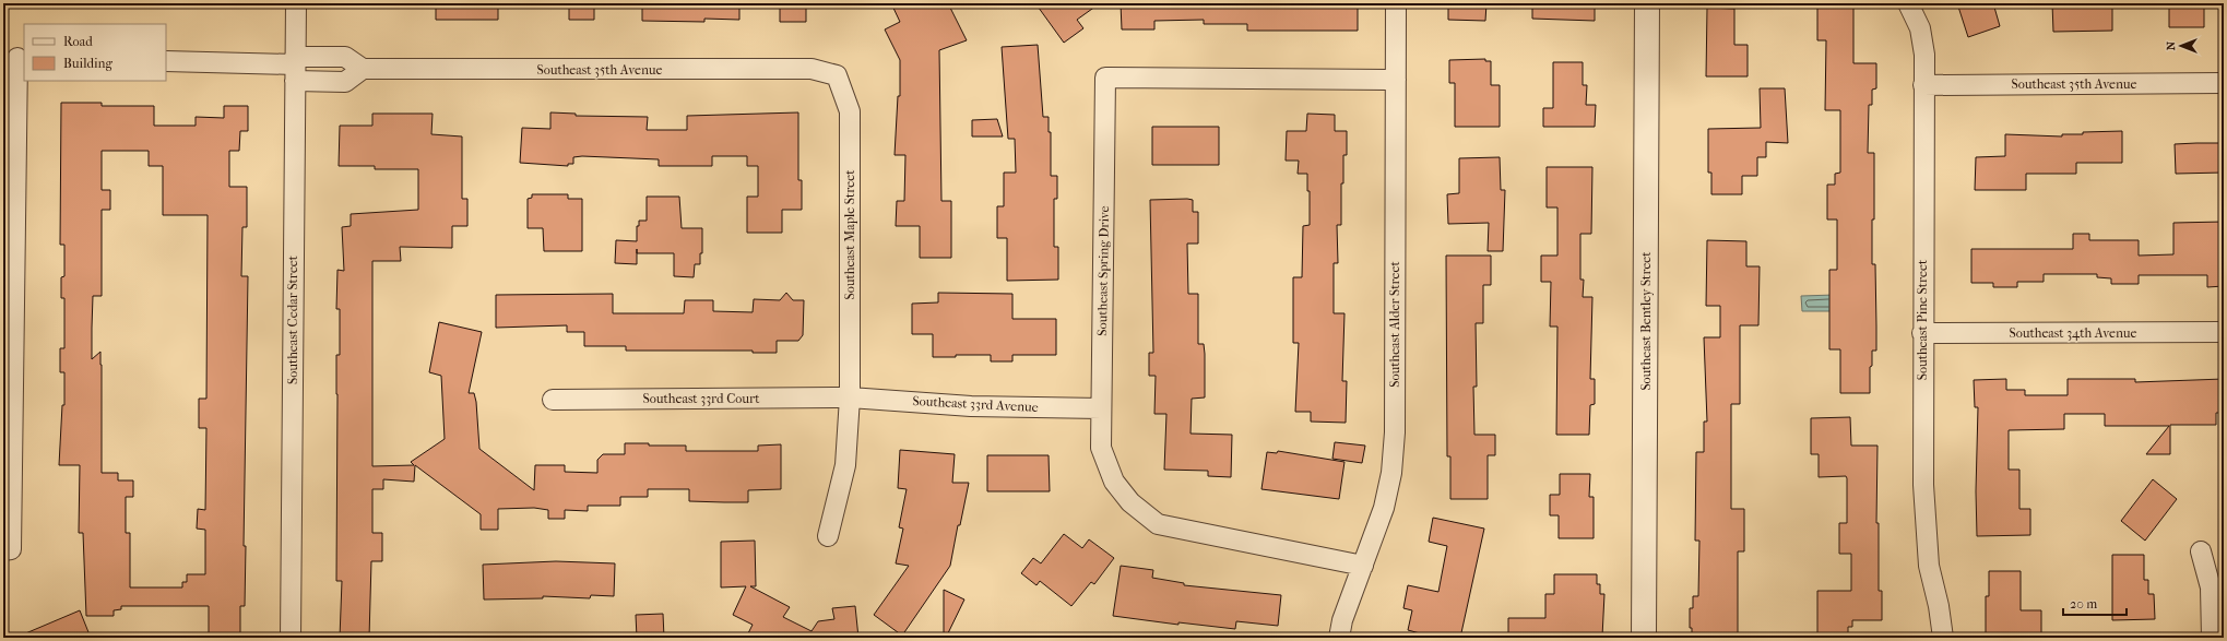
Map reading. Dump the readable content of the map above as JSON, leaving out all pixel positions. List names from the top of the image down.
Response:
{
  "streets": {
    "street": [
      "Southeast 35th Avenue",
      "Southeast Maple Street",
      "Southeast Spring Drive",
      "Southeast Cedar Street",
      "Southeast Pine Street",
      "Southeast Bentley Street",
      "Southeast Alder Street",
      "Southeast 34th Avenue",
      "Southeast 33rd Court",
      "Southeast 33rd Avenue"
    ]
  },
  "crossings": [
    ["Southeast 35th Avenue", "Southeast Maple Street"],
    ["Southeast 35th Avenue", "Southeast Cedar Street"],
    ["Southeast 35th Avenue", "Southeast Pine Street"],
    ["Southeast Maple Street", "Southeast 33rd Court"],
    ["Southeast Maple Street", "Southeast 33rd Avenue"],
    ["Southeast Spring Drive", "Southeast Alder Street"],
    ["Southeast Spring Drive", "Southeast 33rd Avenue"],
    ["Southeast Pine Street", "Southeast 34th Avenue"],
    ["Southeast 33rd Court", "Southeast 33rd Avenue"]
  ],
  "legend": ["Road", "Building"],
  "scale_bar": "20 m",
  "north": "left"
}
